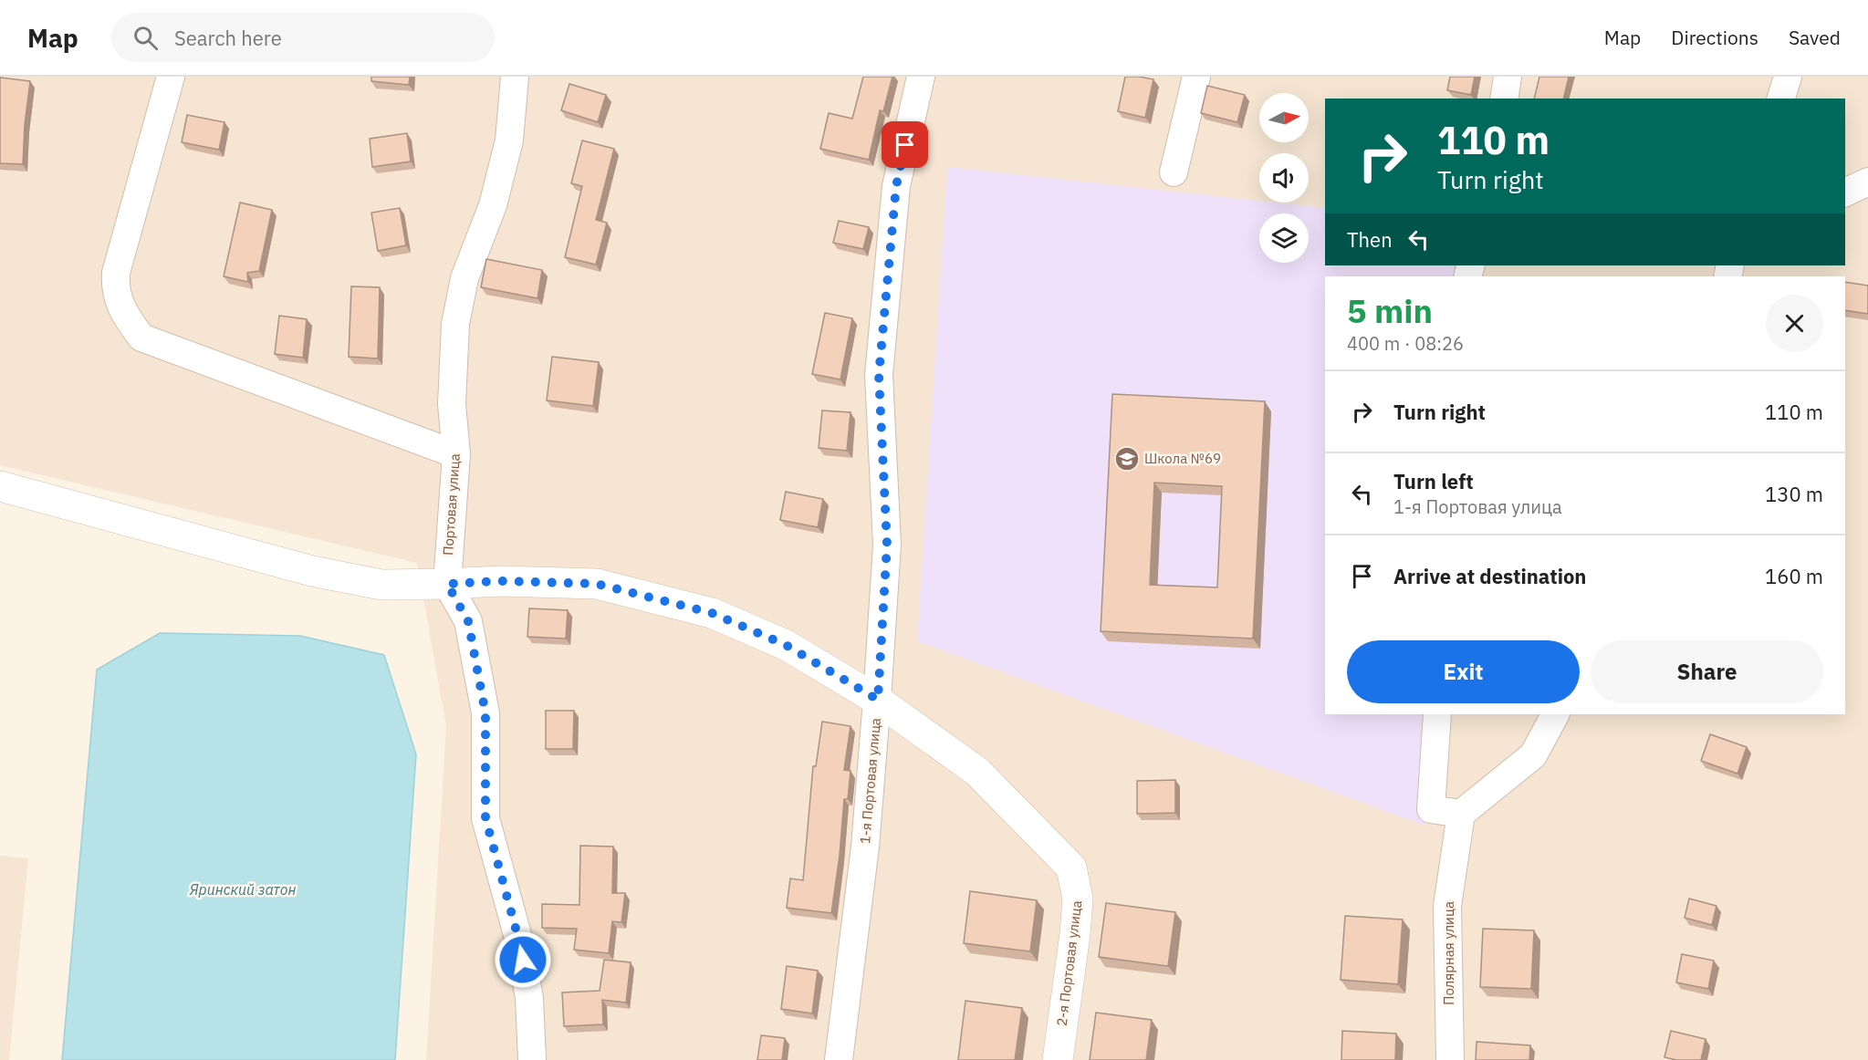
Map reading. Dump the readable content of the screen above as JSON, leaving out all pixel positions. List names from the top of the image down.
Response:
{
  "streets": {
    "street": [
      "Портовая улица",
      "1-я Портовая улица",
      "Полярная улица",
      "2-я Портовая улица"
    ]
  },
  "crossings": [
    ["1-я Портовая улица", "2-я Портовая улица"]
  ],
  "water": ["Яринский затон"],
  "places": {
    "school or university": ["Школа №69"]
  },
  "north": "right",
  "page": {
    "header": "Map",
    "search": "Search here",
    "nav": ["Map", "Directions", "Saved"],
    "turn": ["110 m", "Turn right"],
    "then": "Then",
    "heading": ["5 min", "400 m · 08:26"],
    "list": [
      {
        "name": "Turn right",
        "value": "110 m"
      },
      {
        "name": "Turn left",
        "note": "1-я Портовая улица",
        "value": "130 m"
      },
      {
        "name": "Arrive at destination",
        "value": "160 m"
      }
    ],
    "buttons": ["Exit", "Share"]
  }
}
